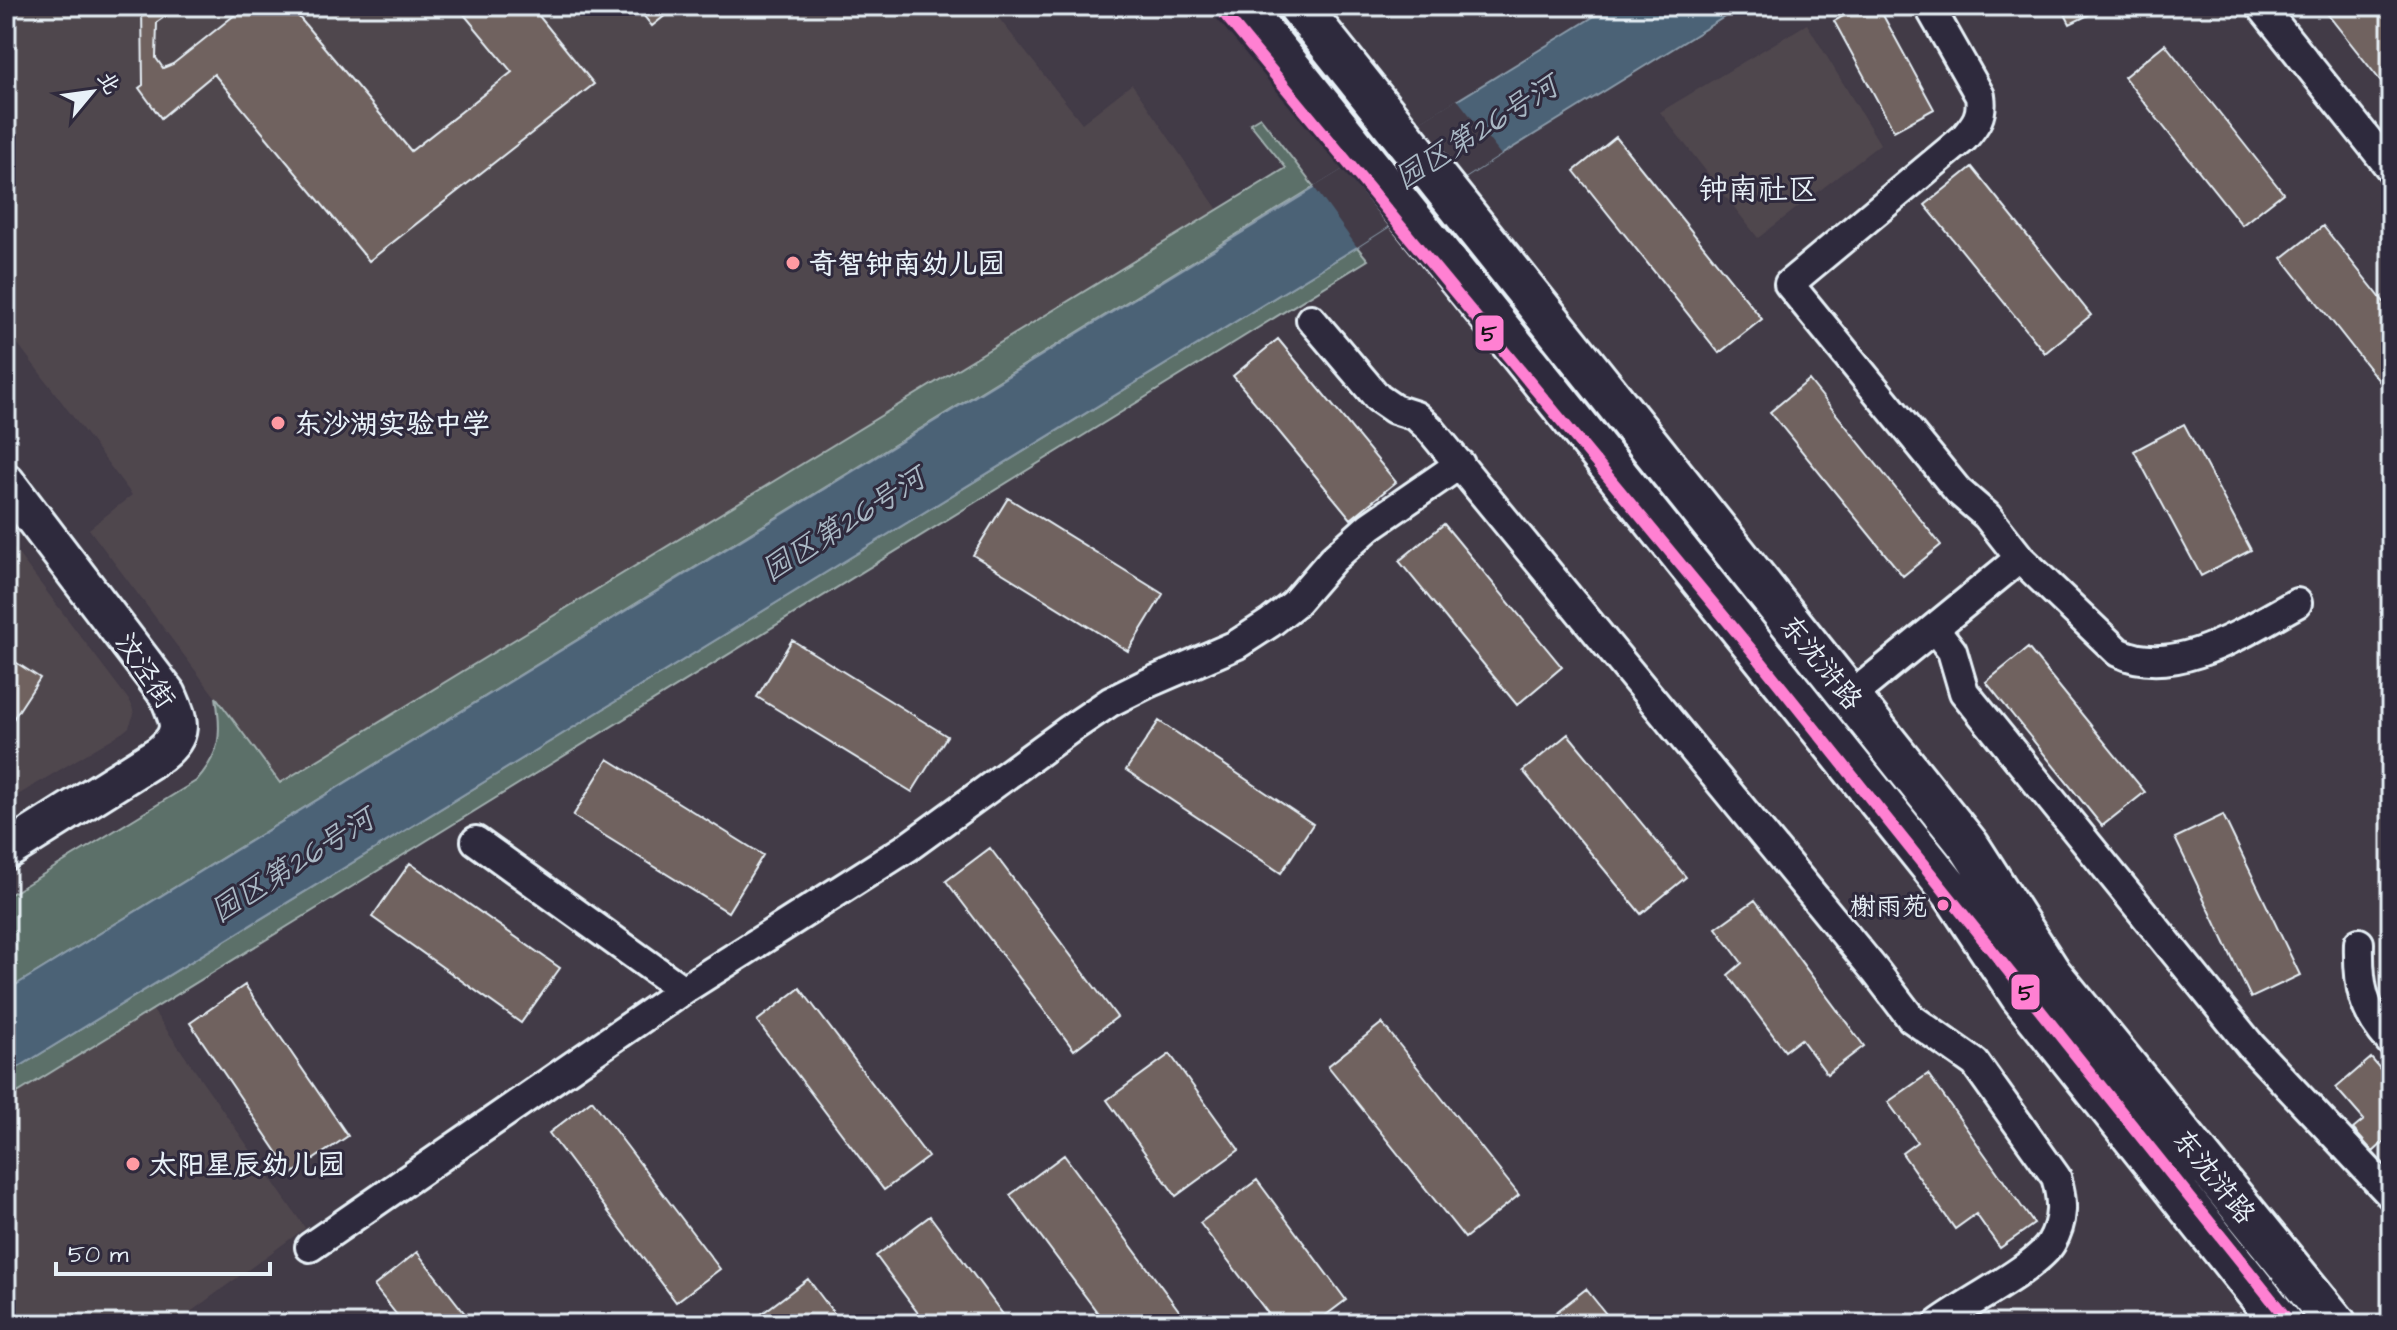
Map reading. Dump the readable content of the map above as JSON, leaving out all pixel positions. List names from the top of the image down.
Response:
{
  "streets": {
    "main road": ["东沈浒路"],
    "street": ["汶泾街"]
  },
  "districts": ["钟南社区"],
  "water": ["园区第26号河"],
  "places": [
    "奇智钟南幼儿园",
    "东沙湖实验中学",
    "榭雨苑",
    "太阳星辰幼儿园"
  ],
  "lines": ["transit line 5"],
  "scale_bar": "50 m",
  "north": "top right"
}
